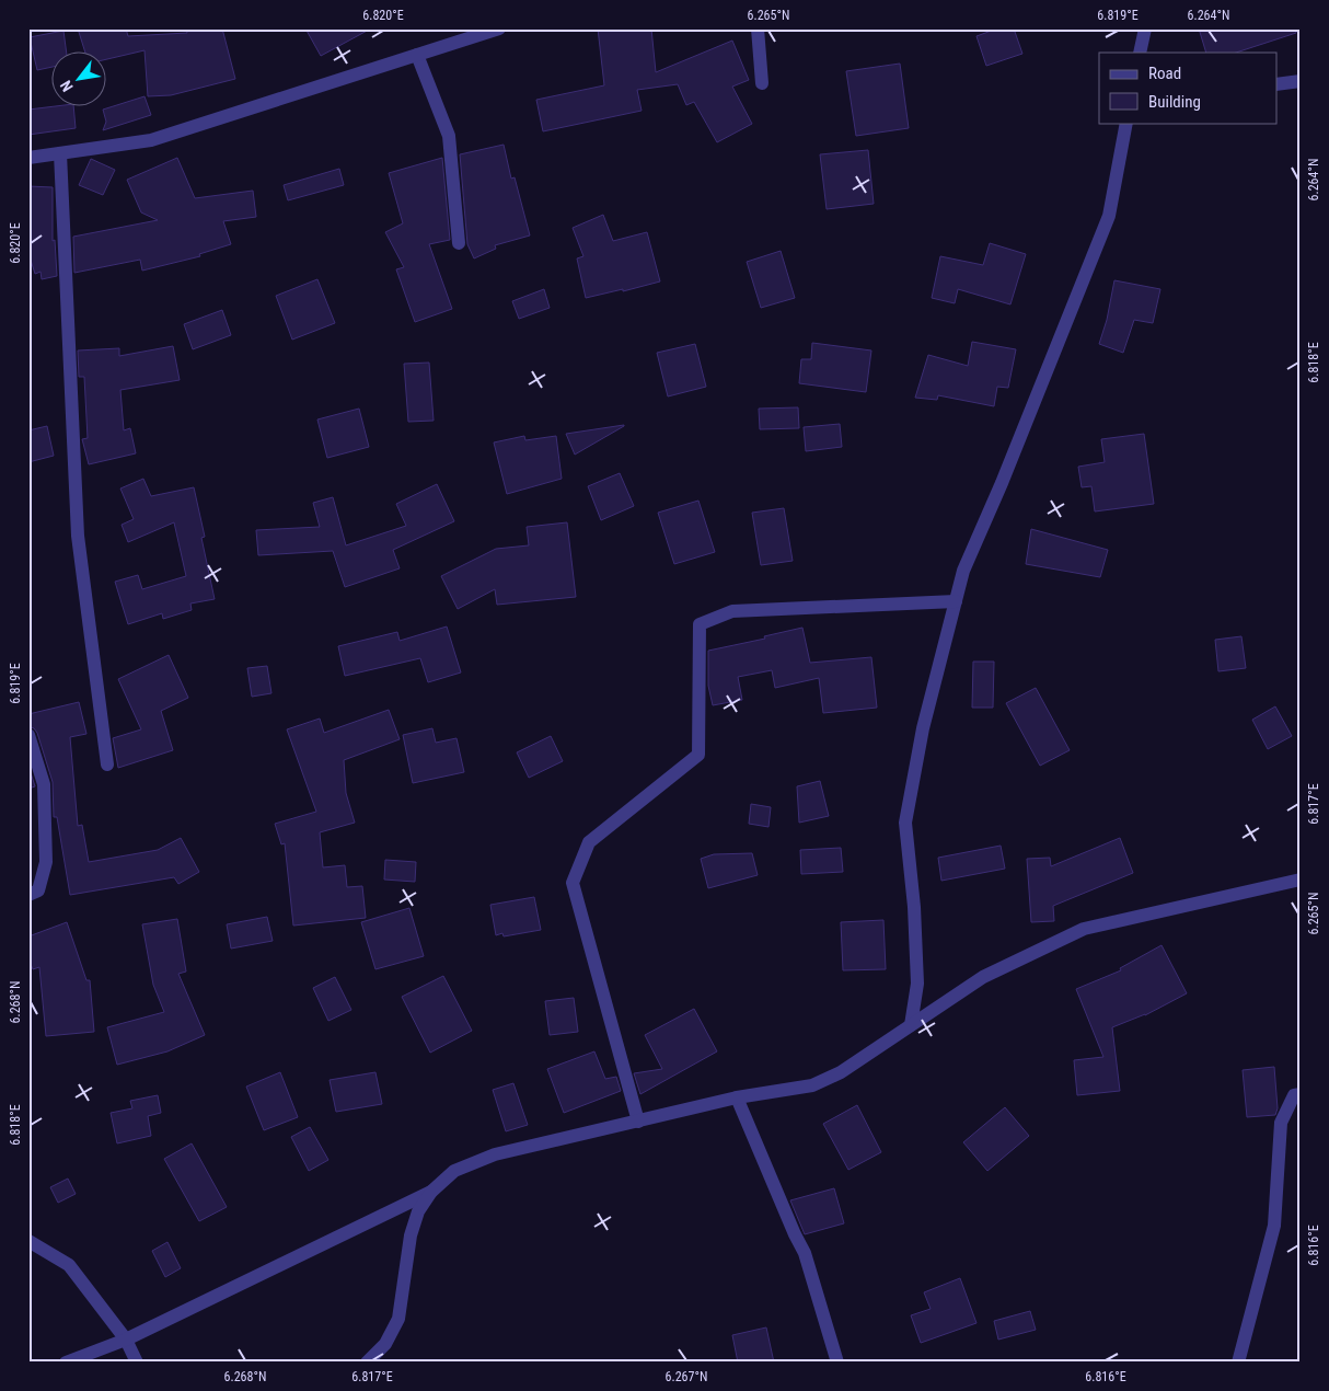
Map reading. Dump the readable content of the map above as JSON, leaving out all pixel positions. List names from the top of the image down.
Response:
{
  "legend": ["Road", "Building"],
  "north": "bottom left",
  "coordinates": [
    "6.820°E",
    "6.265°N",
    "6.819°E",
    "6.264°N",
    "6.818°E",
    "6.817°E",
    "6.268°N",
    "6.816°E",
    "6.267°N"
  ]
}
